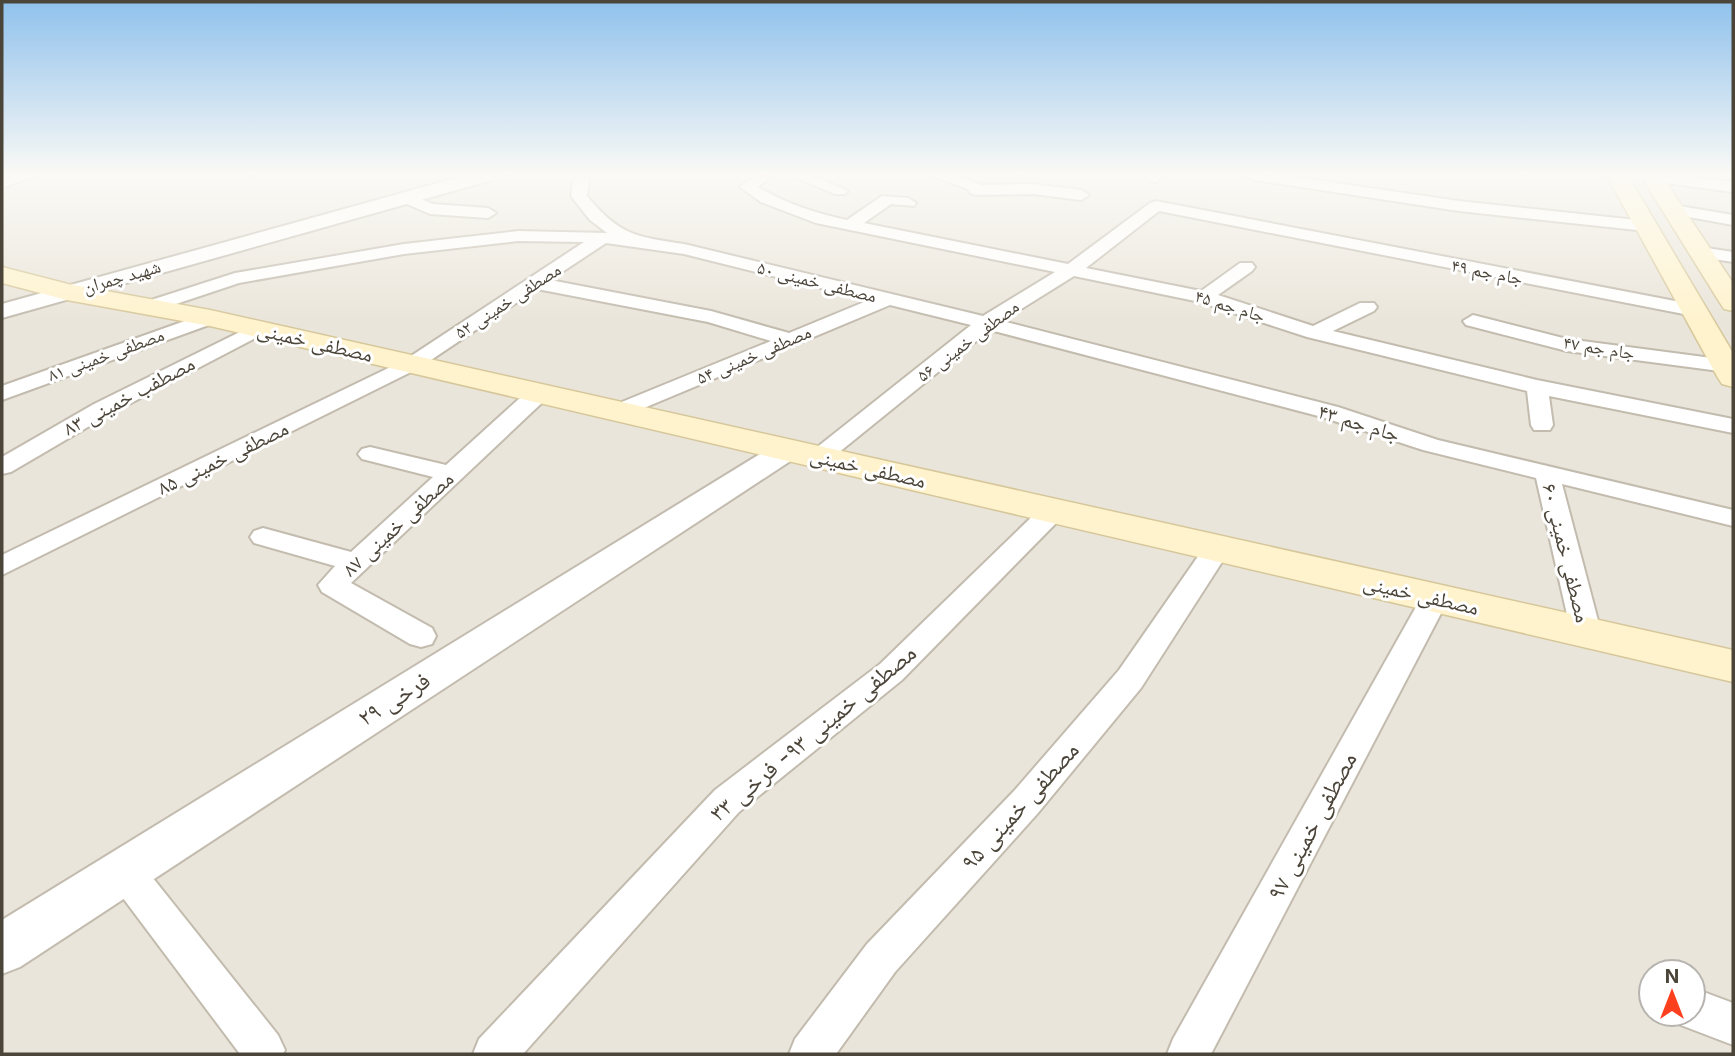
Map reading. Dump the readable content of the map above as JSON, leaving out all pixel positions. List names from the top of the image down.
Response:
{
  "streets": {
    "main road": ["مصطفی خمینی"],
    "street": [
      "جام جم ۴۹",
      "شهید چمران",
      "مصطفی خمینی ۵۰",
      "مصطفی خمینی ۵۲",
      "جام جم ۴۵",
      "مصطفی خمینی ۵۶",
      "جام جم ۴۷",
      "مصطفی خمینی ۸۱",
      "مصطفی خمینی ۵۴",
      "مصطفب خمینی ۸۳",
      "جام جم ۴۳",
      "مصطفی خمینی ۸۵",
      "مصطفی خمینی ۸۷",
      "مصطفی خمینی ۶۰",
      "فرخی ۲۹",
      "مصطفی خمینی ۹۳- فرخی ۳۳",
      "مصطفی خمینی ۹۵",
      "مصطفی خمینی ۹۷"
    ]
  },
  "crossings": [
    ["شهید چمران", "مصطفی خمینی"],
    ["مصطفی خمینی ۵۰", "مصطفی خمینی ۵۲"],
    ["مصطفی خمینی ۵۰", "مصطفی خمینی ۵۶"],
    ["مصطفی خمینی ۵۰", "مصطفی خمینی"],
    ["مصطفی خمینی ۵۰", "مصطفی خمینی ۵۴"],
    ["مصطفی خمینی ۵۰", "جام جم ۴۳"],
    ["مصطفی خمینی ۵۲", "مصطفی خمینی"],
    ["مصطفی خمینی ۵۲", "مصطفی خمینی ۸۵"],
    ["جام جم ۴۵", "مصطفی خمینی ۵۶"],
    ["مصطفی خمینی ۵۶", "مصطفی خمینی"],
    ["مصطفی خمینی ۵۶", "جام جم ۴۳"],
    ["مصطفی خمینی ۵۶", "فرخی ۲۹"],
    ["مصطفی خمینی", "مصطفی خمینی ۸۱"],
    ["مصطفی خمینی", "مصطفی خمینی ۵۴"],
    ["مصطفی خمینی", "مصطفب خمینی ۸۳"],
    ["مصطفی خمینی", "مصطفی خمینی ۸۵"],
    ["مصطفی خمینی", "مصطفی خمینی ۸۷"],
    ["مصطفی خمینی", "مصطفی خمینی ۶۰"],
    ["مصطفی خمینی", "فرخی ۲۹"],
    ["مصطفی خمینی", "مصطفی خمینی ۹۳- فرخی ۳۳"],
    ["مصطفی خمینی", "مصطفی خمینی ۹۵"],
    ["مصطفی خمینی", "مصطفی خمینی ۹۷"],
    ["جام جم ۴۳", "مصطفی خمینی ۶۰"]
  ],
  "north": "top"
}
